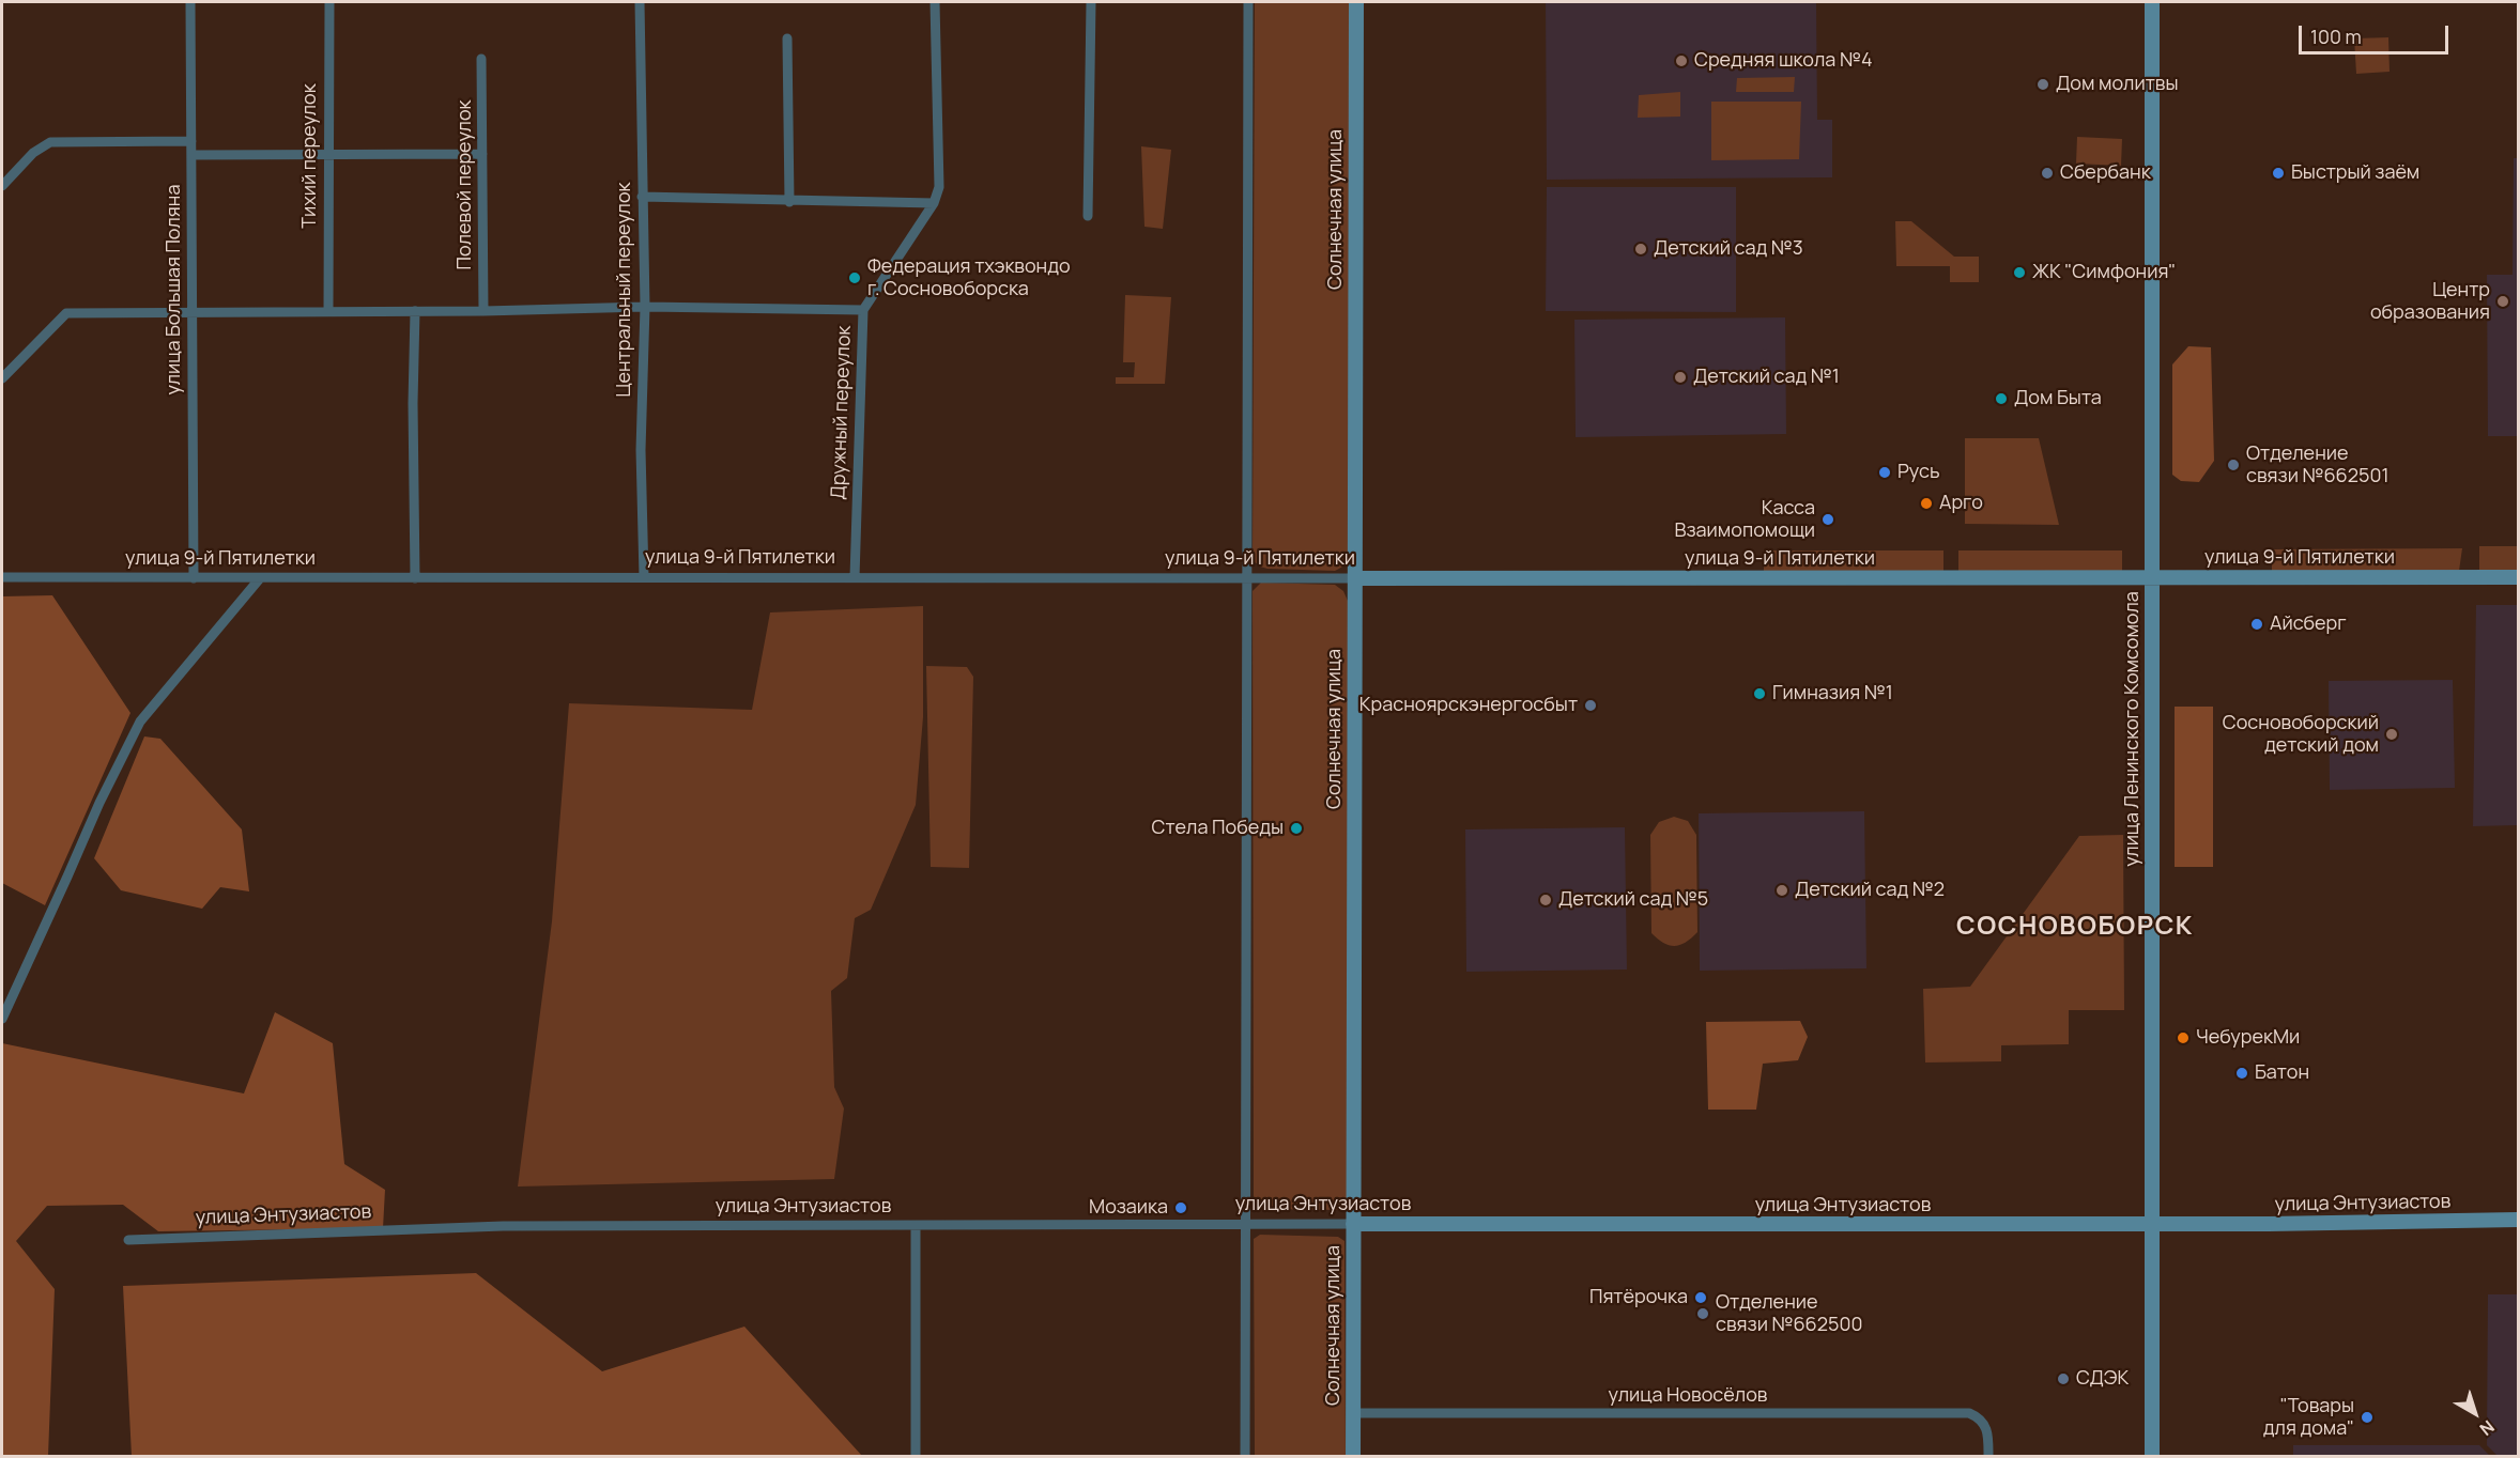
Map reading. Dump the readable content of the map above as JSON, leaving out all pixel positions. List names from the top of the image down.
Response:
{
  "streets": {
    "street": [
      "Тихий переулок",
      "Полевой переулок",
      "Солнечная улица",
      "улица Большая Поляна",
      "Центральный переулок",
      "Дружный переулок",
      "улица 9-й Пятилетки",
      "улица Ленинского Комсомола",
      "улица Энтузиастов",
      "улица Новосёлов"
    ]
  },
  "crossings": [
    ["Солнечная улица", "улица 9-й Пятилетки"],
    ["Солнечная улица", "улица Энтузиастов"],
    ["Солнечная улица", "улица Новосёлов"],
    ["улица Большая Поляна", "улица 9-й Пятилетки"],
    ["Центральный переулок", "улица 9-й Пятилетки"],
    ["Дружный переулок", "улица 9-й Пятилетки"],
    ["улица 9-й Пятилетки", "улица Ленинского Комсомола"],
    ["улица Ленинского Комсомола", "улица Энтузиастов"]
  ],
  "districts": ["СОСНОВОБОРСК"],
  "places": [
    "Средняя школа №4",
    "Дом молитвы",
    "Сбербанк",
    "Быстрый заём",
    "Детский сад №3",
    "ЖК \"Симфония\"",
    "Федерация тхэквондо г. Сосновоборска",
    "Центр образования",
    "Детский сад №1",
    "Дом Быта",
    "Отделение связи №662501",
    "Русь",
    "Арго",
    "Касса Взаимопомощи",
    "Айсберг",
    "Гимназия №1",
    "Красноярскэнергосбыт",
    "Сосновоборский детский дом",
    "Стела Победы",
    "Детский сад №2",
    "Детский сад №5",
    "ЧебурекМи",
    "Батон",
    "Мозаика",
    "Пятёрочка",
    "Отделение связи №662500",
    "СДЭК",
    "\"Товары для дома\""
  ],
  "scale_bar": "100 m",
  "north": "bottom right"
}
